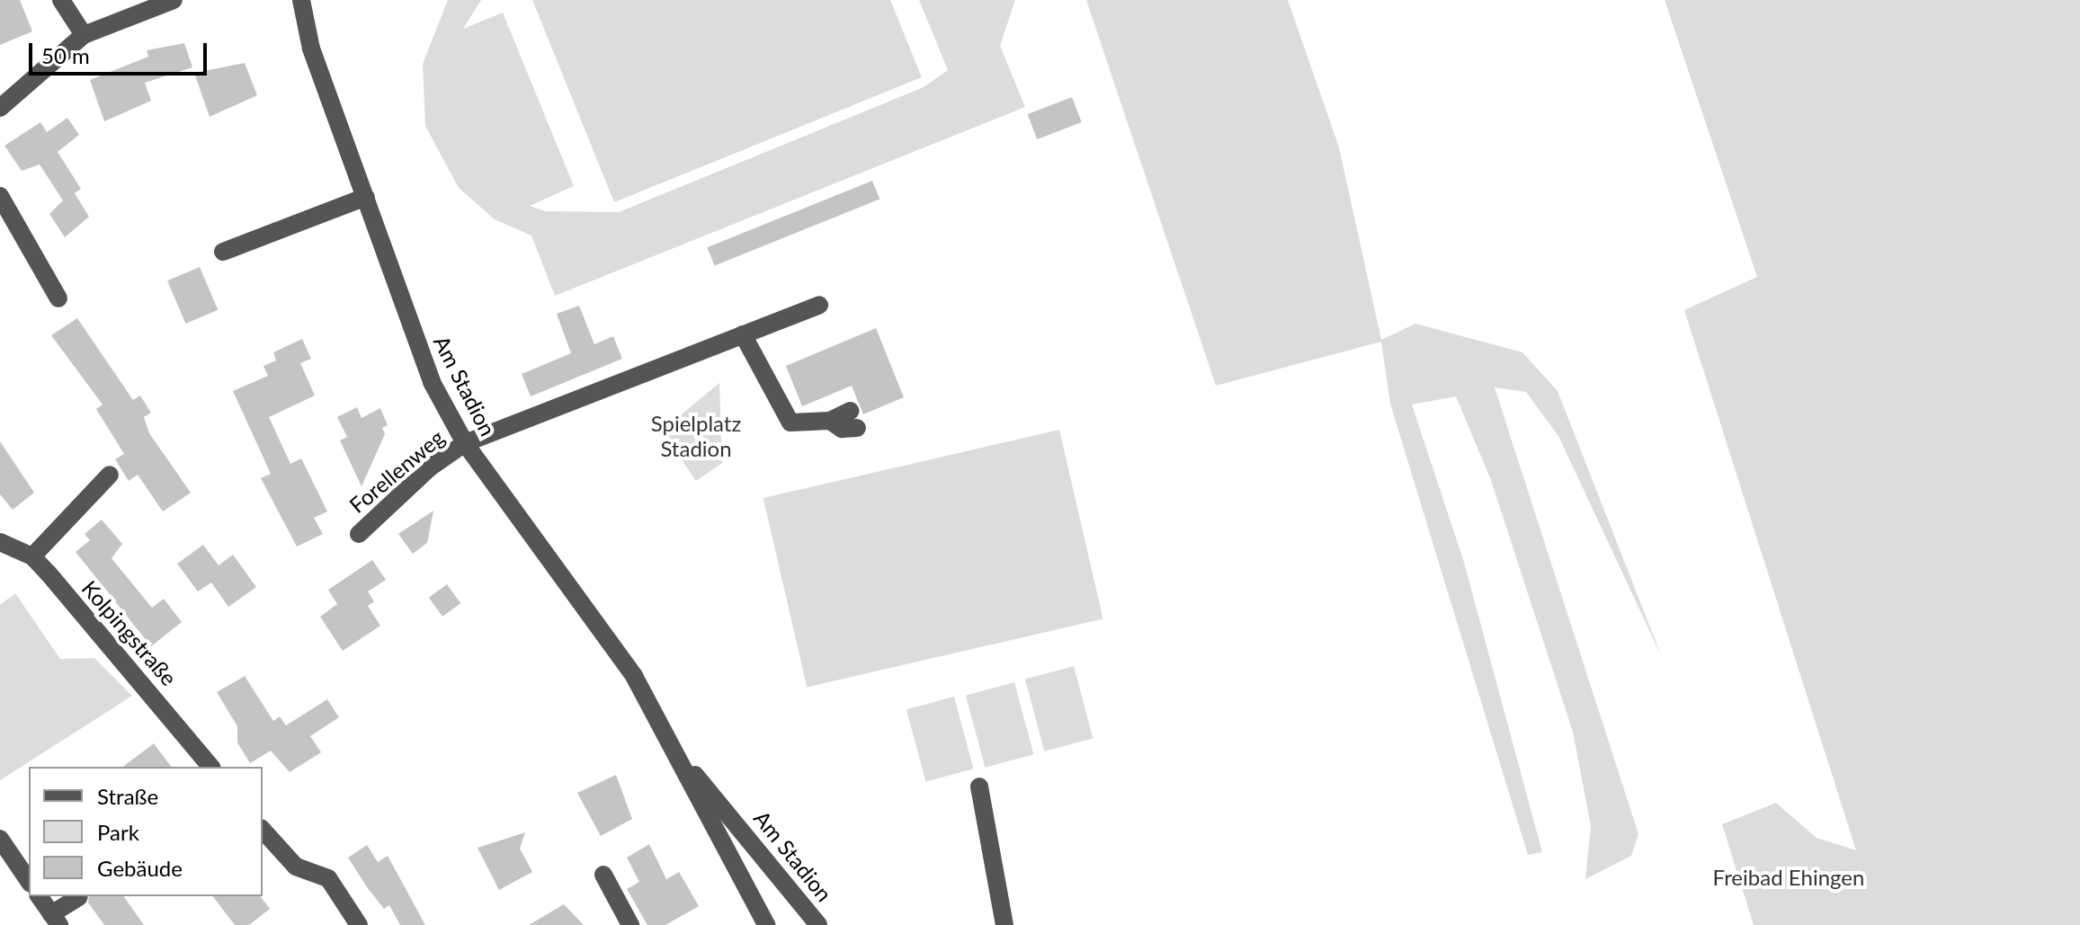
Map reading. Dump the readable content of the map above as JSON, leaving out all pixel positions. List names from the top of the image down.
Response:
{
  "streets": {
    "street": ["Am Stadion", "Forellenweg", "Kolpingstraße"]
  },
  "crossings": [
    ["Am Stadion", "Forellenweg"]
  ],
  "parks": ["Spielplatz Stadion", "Freibad Ehingen"],
  "legend": ["Straße", "Park", "Gebäude"],
  "scale_bar": "50 m"
}
